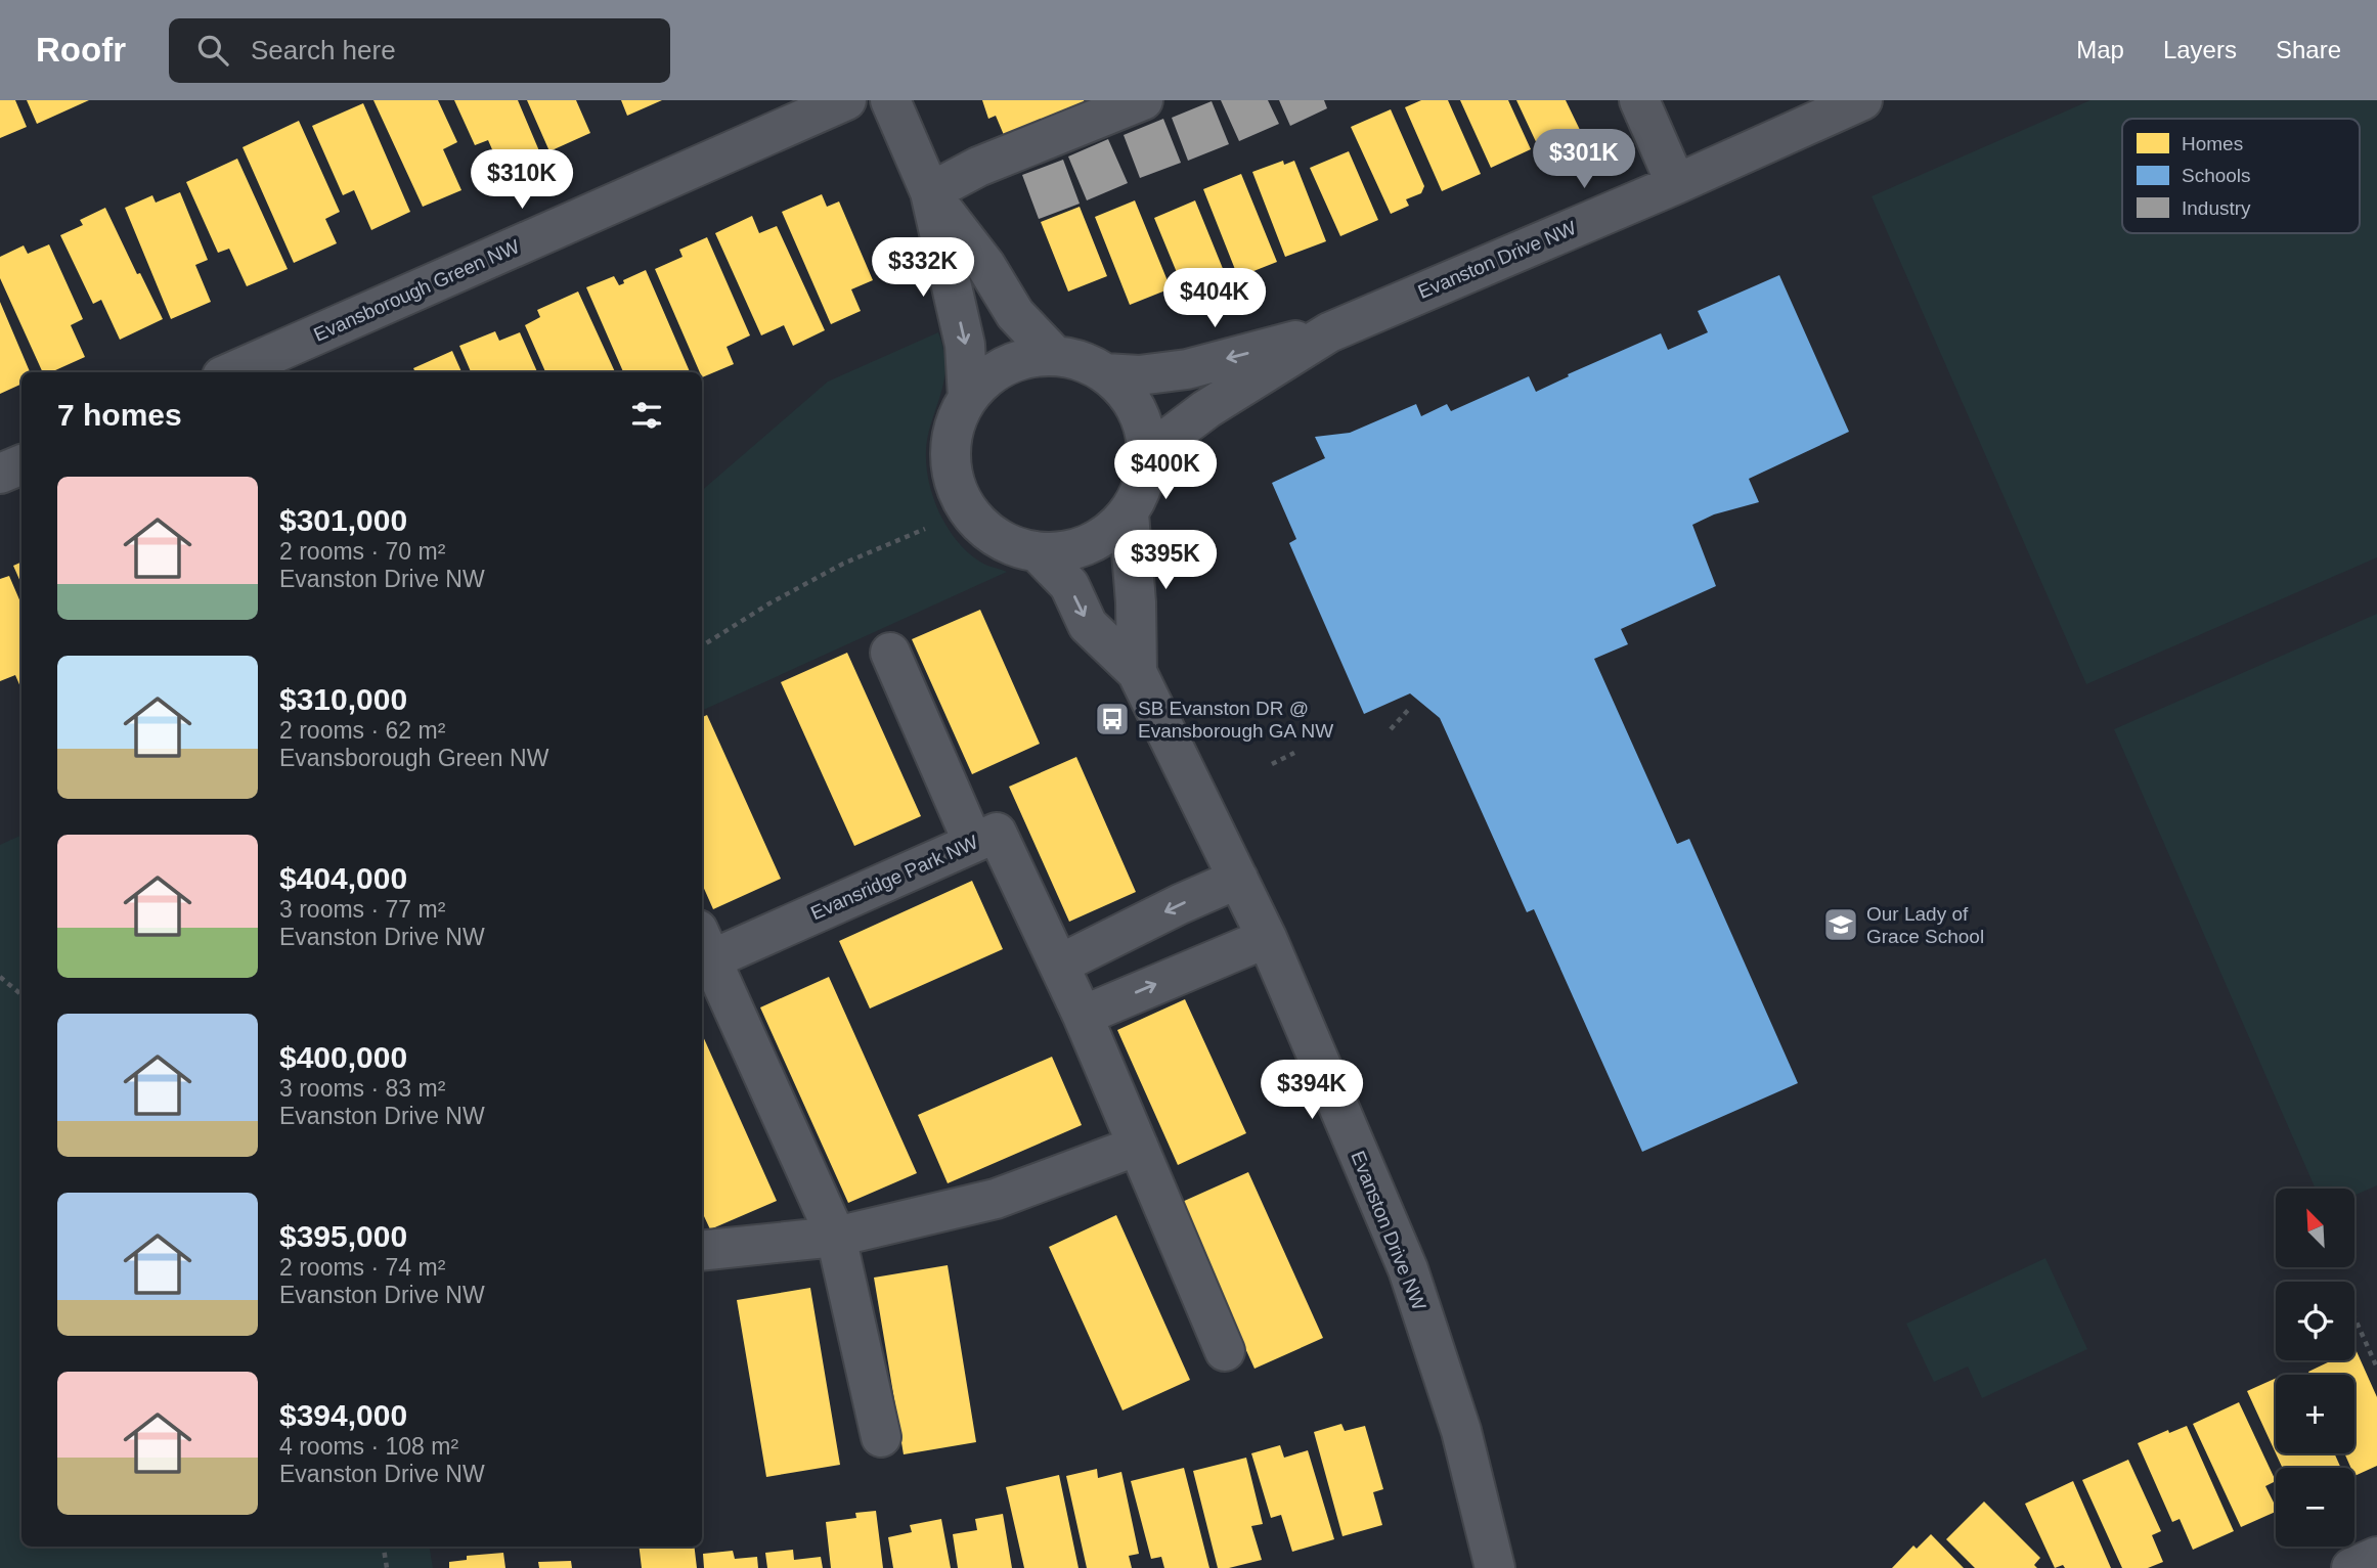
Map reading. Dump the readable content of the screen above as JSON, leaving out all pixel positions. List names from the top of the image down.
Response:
{
  "streets": {
    "street": ["Evanston Drive NW", "Evansborough Green NW", "Evansridge Park NW"]
  },
  "places": {
    "bus stop": ["SB Evanston DR @ Evansborough GA NW"],
    "school or university": ["Our Lady of Grace School"]
  },
  "legend": ["Homes", "Schools", "Industry"],
  "north": "top left",
  "page": {
    "header": "Roofr",
    "search": "Search here",
    "nav": ["Map", "Layers", "Share"],
    "price": [
      "$301K",
      "$310K",
      "$332K",
      "$404K",
      "$400K",
      "$395K",
      "$394K"
    ],
    "heading": "7 homes",
    "list": [
      {
        "name": "$301,000",
        "note": "2 rooms · 70 m² · Evanston Drive NW"
      },
      {
        "name": "$310,000",
        "note": "2 rooms · 62 m² · Evansborough Green NW"
      },
      {
        "name": "$404,000",
        "note": "3 rooms · 77 m² · Evanston Drive NW"
      },
      {
        "name": "$400,000",
        "note": "3 rooms · 83 m² · Evanston Drive NW"
      },
      {
        "name": "$395,000",
        "note": "2 rooms · 74 m² · Evanston Drive NW"
      },
      {
        "name": "$394,000",
        "note": "4 rooms · 108 m² · Evanston Drive NW"
      }
    ],
    "map_buttons": ["+", "−"]
  }
}
